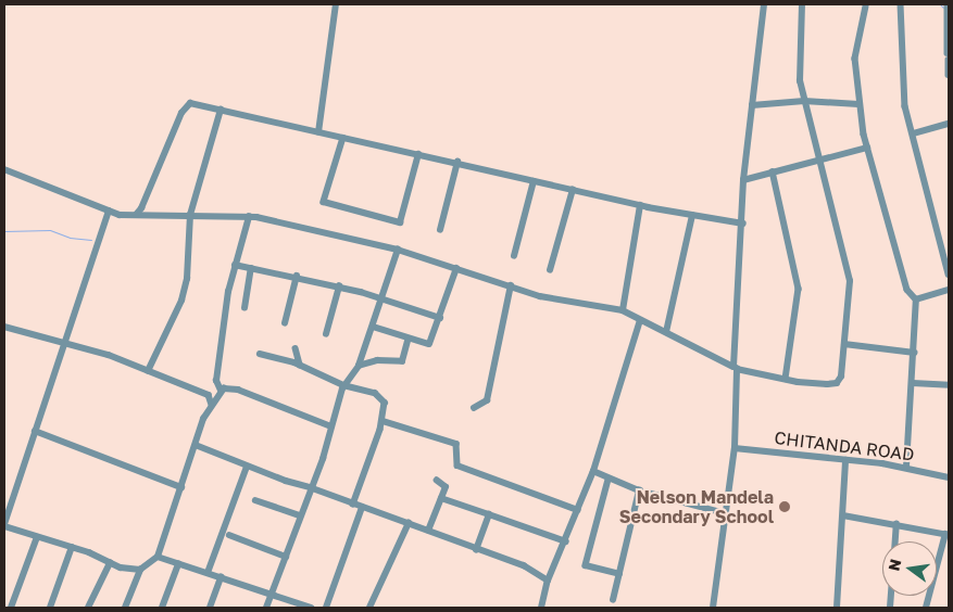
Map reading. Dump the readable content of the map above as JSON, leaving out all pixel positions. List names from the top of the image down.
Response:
{
  "streets": {
    "street": ["CHITANDA ROAD"]
  },
  "places": ["Nelson Mandela Secondary School"],
  "north": "left"
}
